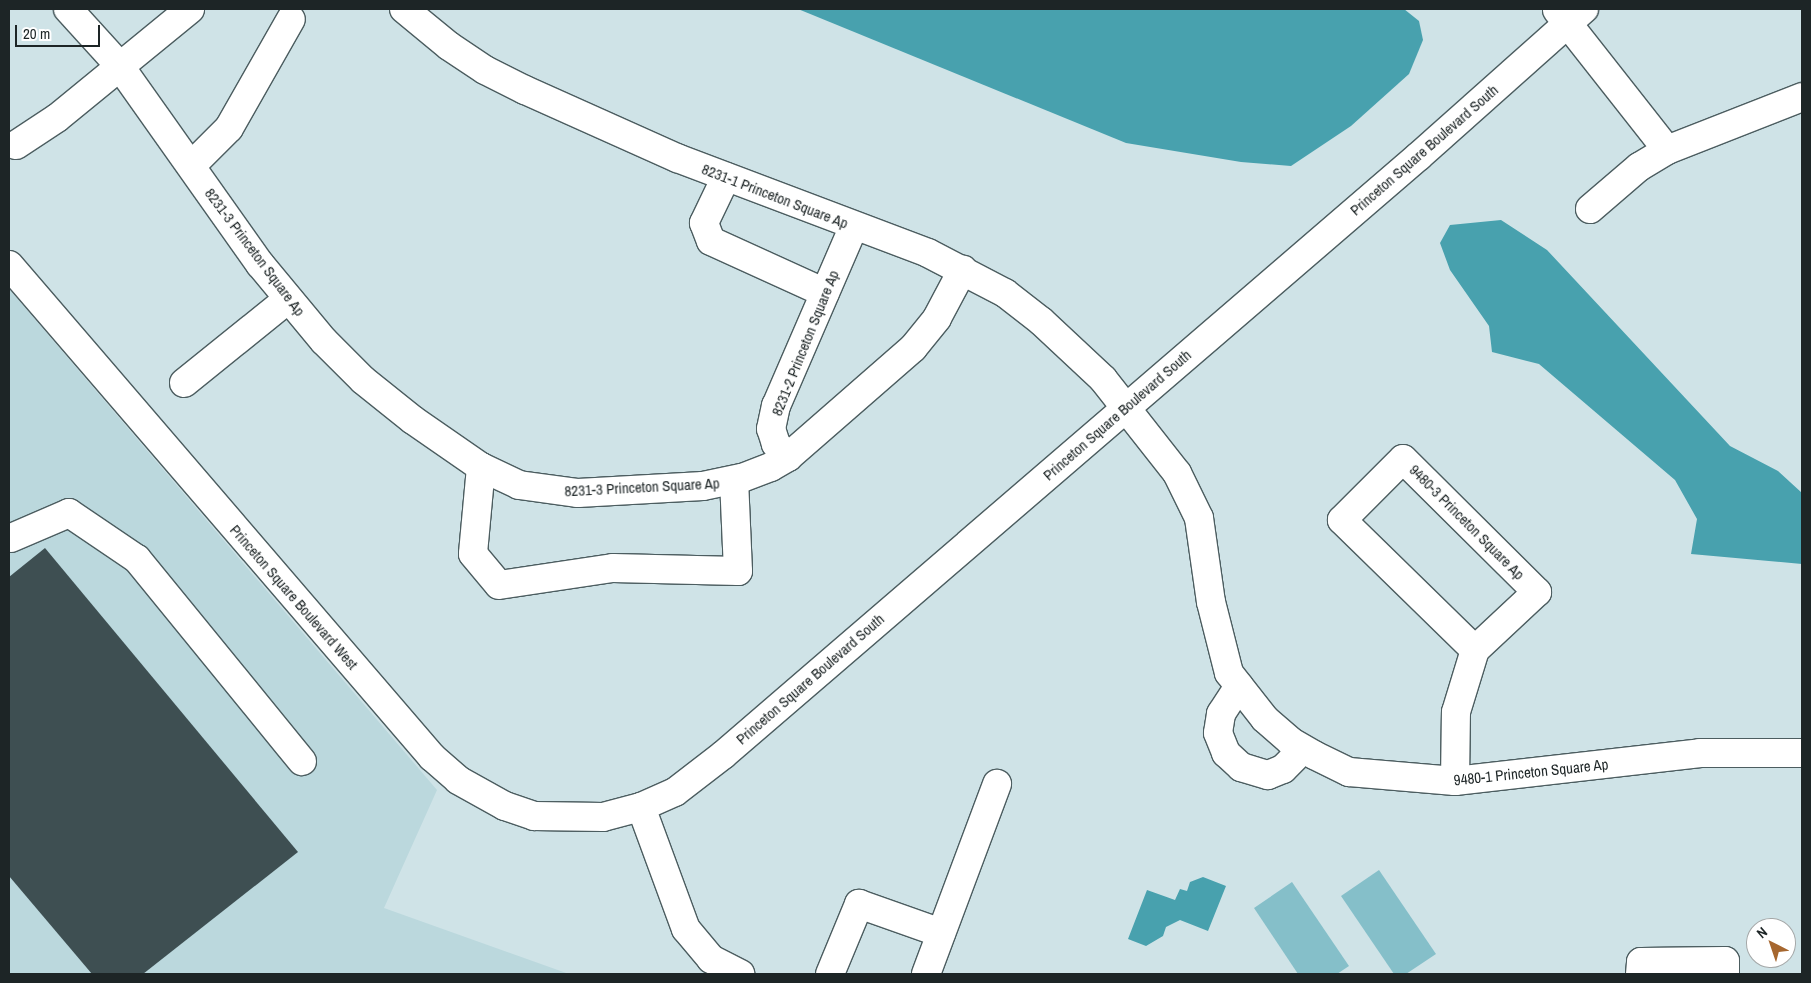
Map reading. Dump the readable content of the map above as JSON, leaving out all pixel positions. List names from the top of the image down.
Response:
{
  "streets": {
    "street": [
      "Princeton Square Boulevard South",
      "8231-1 Princeton Square Ap",
      "8231-3 Princeton Square Ap",
      "8231-2 Princeton Square Ap",
      "9480-3 Princeton Square Ap",
      "Princeton Square Boulevard West",
      "9480-1 Princeton Square Ap"
    ]
  },
  "crossings": [
    ["Princeton Square Boulevard South", "8231-1 Princeton Square Ap"],
    ["Princeton Square Boulevard South", "Princeton Square Boulevard West"],
    ["Princeton Square Boulevard South", "9480-1 Princeton Square Ap"],
    ["8231-1 Princeton Square Ap", "8231-3 Princeton Square Ap"],
    ["8231-1 Princeton Square Ap", "8231-2 Princeton Square Ap"],
    ["8231-1 Princeton Square Ap", "9480-1 Princeton Square Ap"],
    ["8231-3 Princeton Square Ap", "8231-2 Princeton Square Ap"],
    ["9480-3 Princeton Square Ap", "9480-1 Princeton Square Ap"]
  ],
  "scale_bar": "20 m",
  "north": "top left"
}
